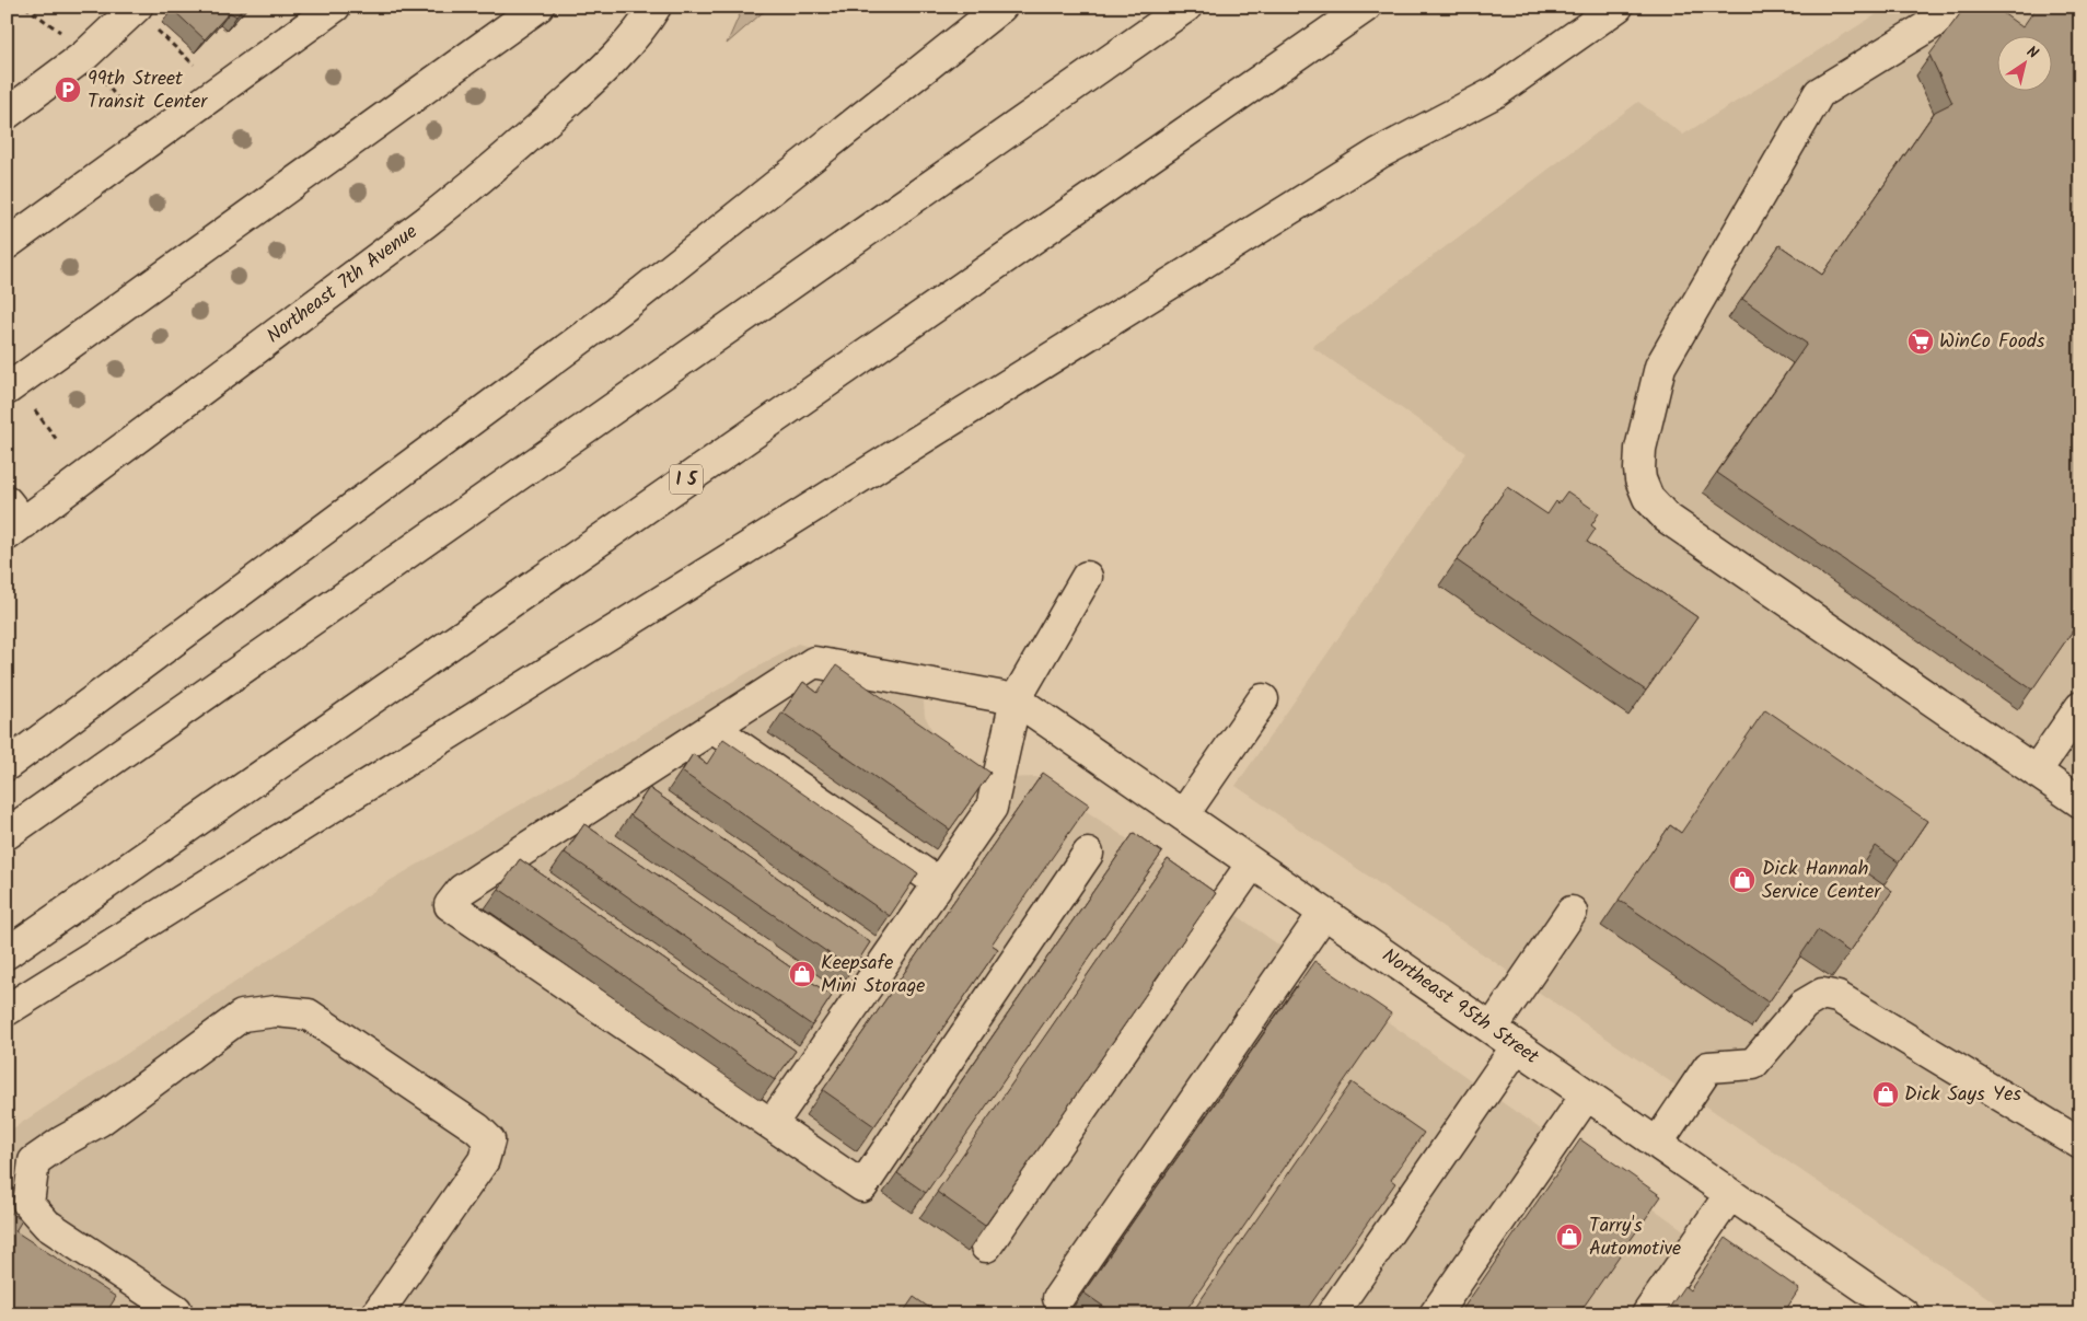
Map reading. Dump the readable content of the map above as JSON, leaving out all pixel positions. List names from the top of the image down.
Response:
{
  "streets": {
    "main road": ["Northeast 7th Avenue", "I 5", "Northeast 95th Street"]
  },
  "places": {
    "parking": ["99th Street Transit Center"],
    "supermarket": ["WinCo Foods"],
    "shop": [
      "Dick Hannah Service Center",
      "Keepsafe Mini Storage",
      "Dick Says Yes",
      "Tarry's Automotive"
    ]
  },
  "north": "top right"
}
